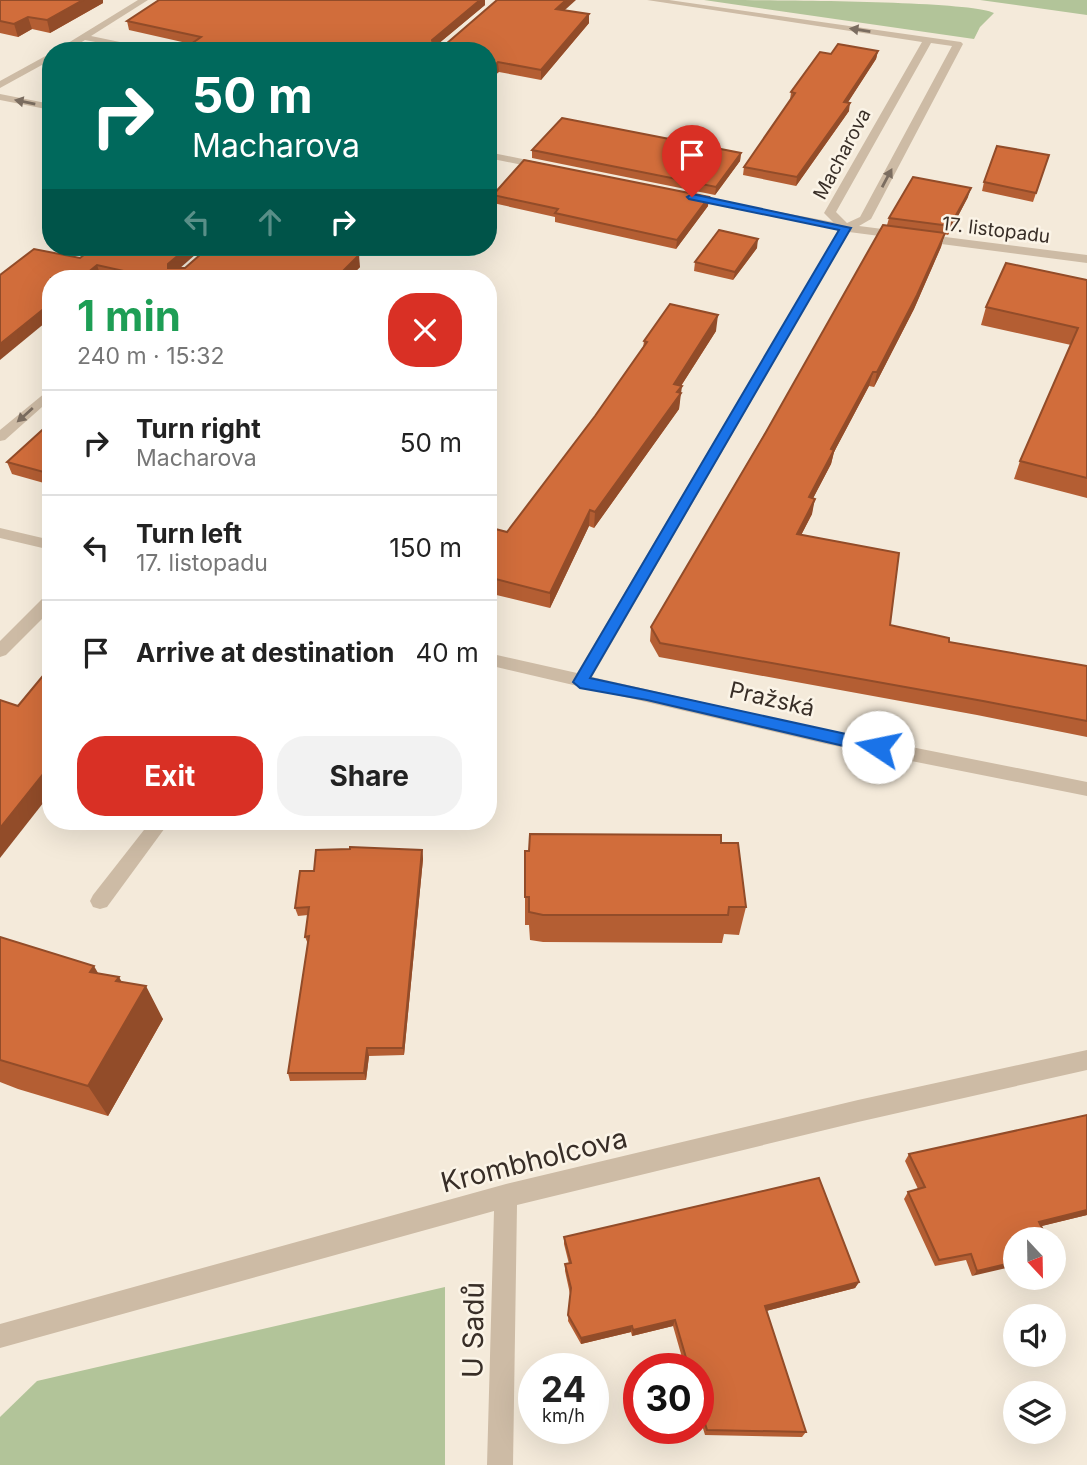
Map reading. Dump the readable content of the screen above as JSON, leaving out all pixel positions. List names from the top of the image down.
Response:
{
  "streets": {
    "street": [
      "Macharova",
      "17. listopadu",
      "Pražská",
      "Krombholcova",
      "U Sadů"
    ]
  },
  "crossings": [
    ["Macharova", "17. listopadu"],
    ["Macharova", "Pražská"],
    ["Krombholcova", "U Sadů"]
  ],
  "north": "bottom",
  "page": {
    "turn": ["50 m", "Macharova"],
    "heading": ["1 min", "240 m · 15:32"],
    "list": [
      {
        "name": "Turn right",
        "note": "Macharova",
        "value": "50 m"
      },
      {
        "name": "Turn left",
        "note": "17. listopadu",
        "value": "150 m"
      },
      {
        "name": "Arrive at destination",
        "value": "40 m"
      }
    ],
    "buttons": ["Exit", "Share"],
    "speed": "24 km/h",
    "limit": "30"
  }
}
